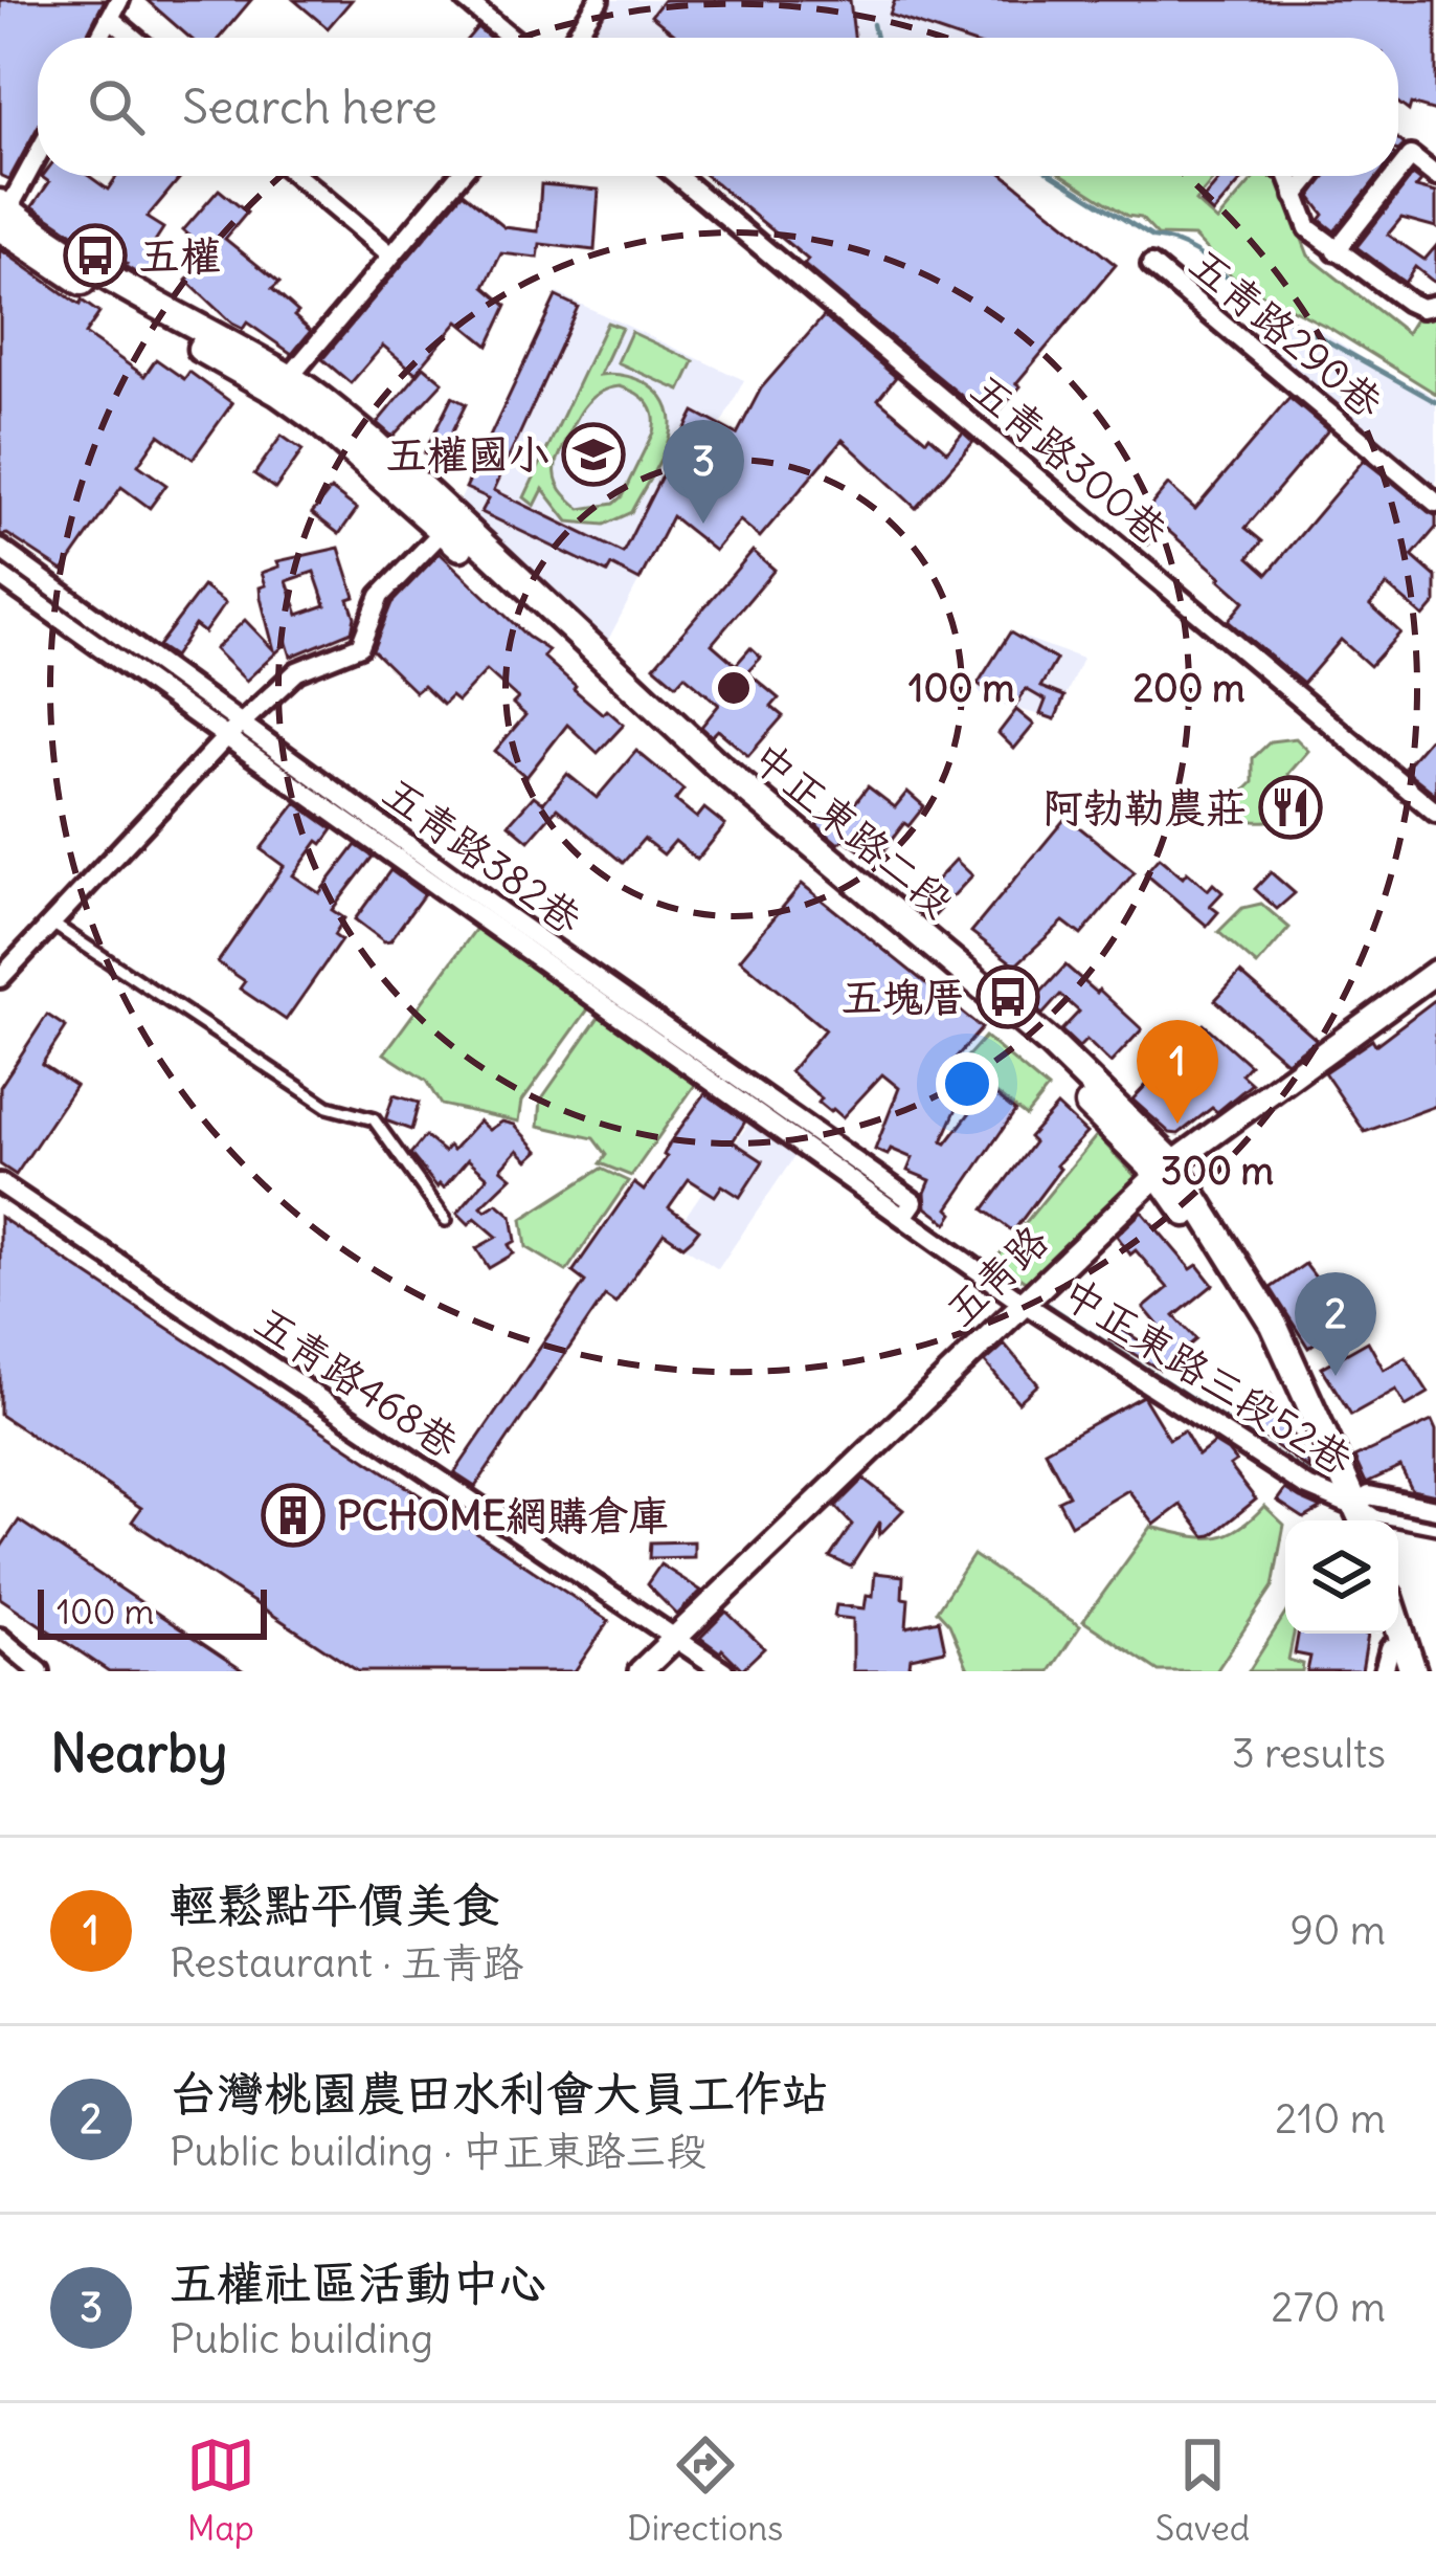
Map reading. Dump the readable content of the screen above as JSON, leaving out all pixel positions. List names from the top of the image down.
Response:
{
  "streets": {
    "main road": ["中正東路二段"],
    "street": [
      "五青路290巷",
      "五青路300巷",
      "五青路382巷",
      "五青路",
      "中正東路三段52巷",
      "五青路468巷"
    ]
  },
  "crossings": [
    ["中正東路二段", "五青路"],
    ["中正東路二段", "中正東路三段52巷"],
    ["五青路382巷", "五青路"],
    ["五青路382巷", "中正東路三段52巷"],
    ["五青路", "中正東路三段52巷"],
    ["五青路", "五青路468巷"]
  ],
  "places": {
    "bus stop": ["五權", "五塊厝"],
    "school or university": ["五權國小"],
    "restaurant": ["阿勃勒農莊"],
    "building": ["PCHOME網購倉庫"]
  },
  "scale_bar": "100 m",
  "page": {
    "search": "Search here",
    "pins": ["3", "1", "2"],
    "scale": "100 m",
    "heading": ["Nearby", "3 results"],
    "list": [
      {
        "mark": "1",
        "name": "輕鬆點平價美食",
        "note": "Restaurant · 五青路",
        "value": "90 m"
      },
      {
        "mark": "2",
        "name": "台灣桃園農田水利會大員工作站",
        "note": "Public building · 中正東路三段",
        "value": "210 m"
      },
      {
        "mark": "3",
        "name": "五權社區活動中心",
        "note": "Public building",
        "value": "270 m"
      }
    ],
    "nav": ["Map", "Directions", "Saved"]
  },
  "rings": ["100 m", "200 m", "300 m"]
}
